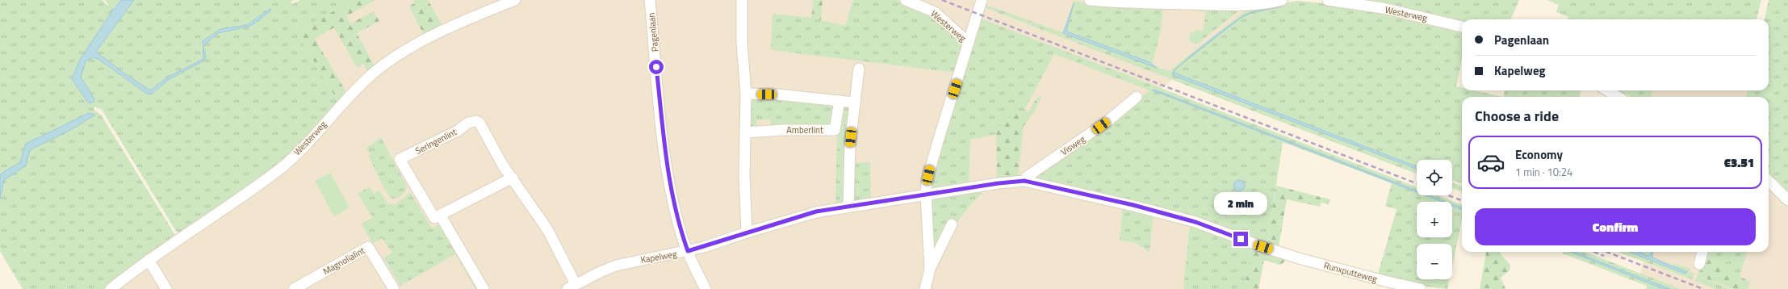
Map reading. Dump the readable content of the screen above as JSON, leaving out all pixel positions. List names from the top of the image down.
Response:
{
  "streets": {
    "street": [
      "Westerweg",
      "Pagenlaan",
      "Amberlint",
      "Seringenlint",
      "Visweg",
      "Kapelweg",
      "Magnolialint",
      "Runxputteweg"
    ]
  },
  "crossings": [
    ["Pagenlaan", "Kapelweg"],
    ["Seringenlint", "Kapelweg"],
    ["Visweg", "Kapelweg"],
    ["Kapelweg", "Runxputteweg"]
  ],
  "page": {
    "banner": ["Pagenlaan", "Kapelweg"],
    "heading": "Choose a ride",
    "list": [
      {
        "name": "Economy",
        "note": "1 min · 10:24",
        "value": "€3.51"
      }
    ],
    "map_buttons": ["+", "−"],
    "bubble": "2 min",
    "buttons": "Confirm"
  }
}
